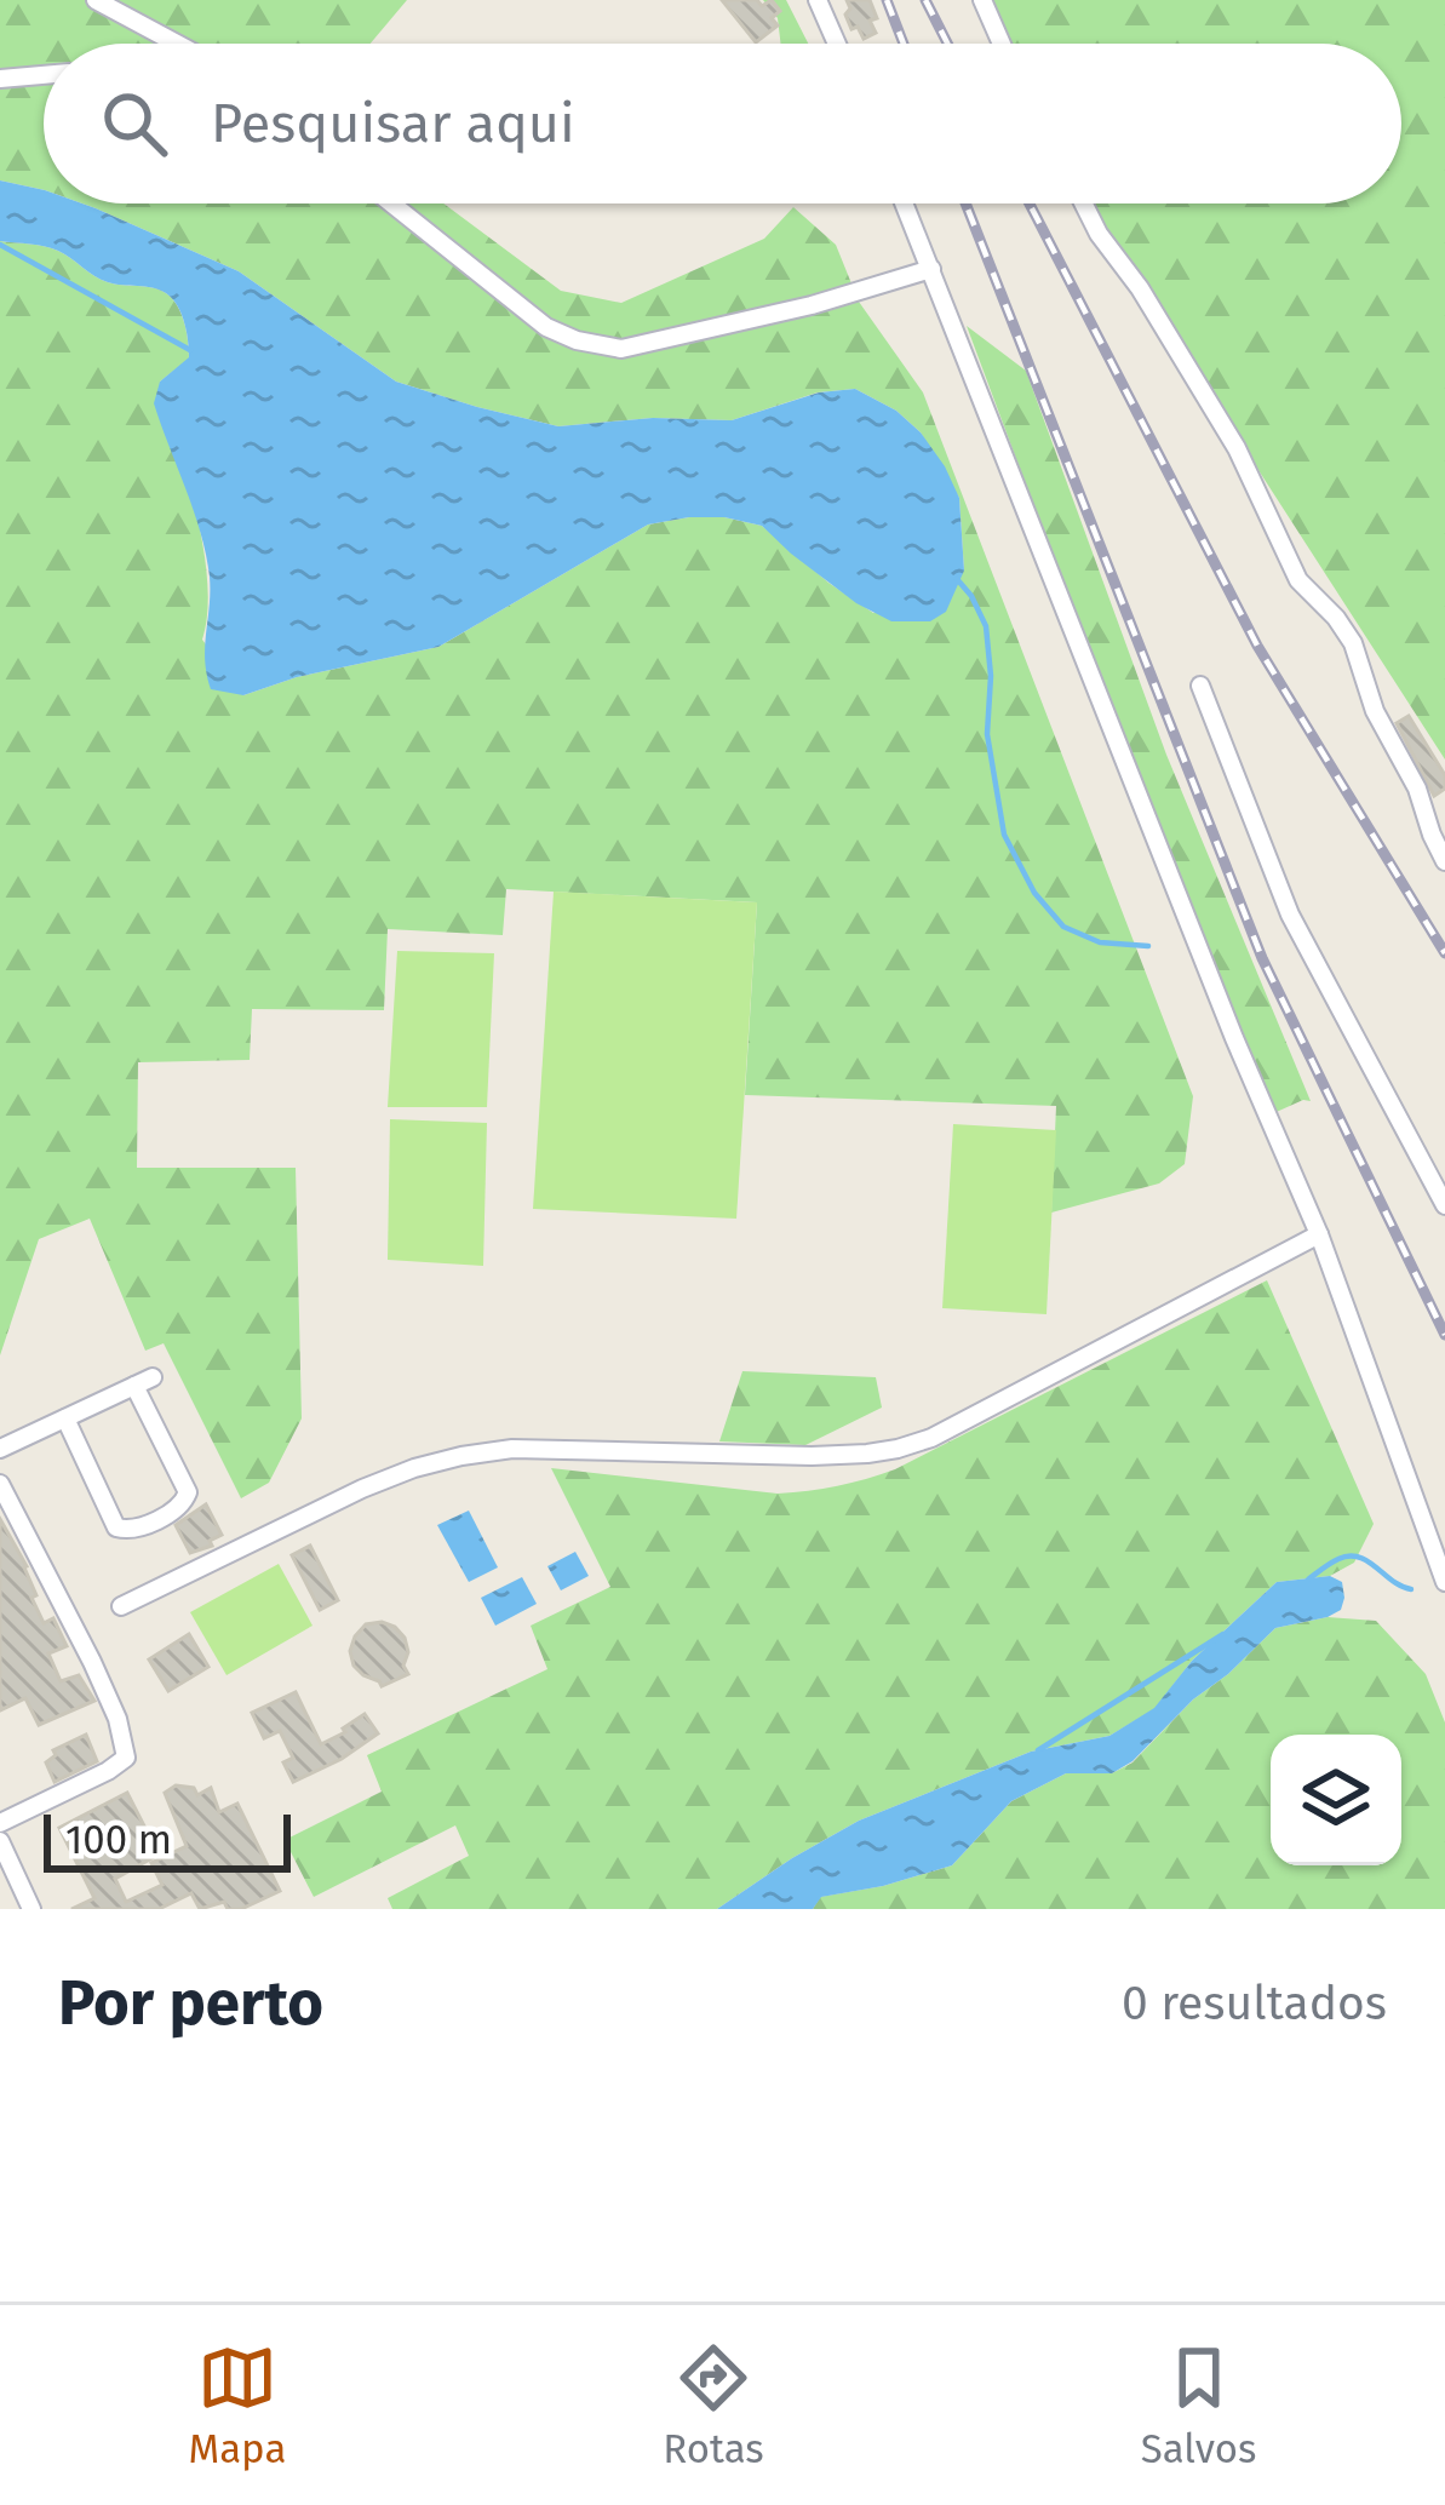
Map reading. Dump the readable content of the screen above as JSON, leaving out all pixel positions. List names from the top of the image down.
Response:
{
  "scale_bar": "100 m",
  "page": {
    "search": "Pesquisar aqui",
    "scale": "100 m",
    "heading": ["Por perto", "0 resultados"],
    "nav": ["Mapa", "Rotas", "Salvos"]
  }
}
